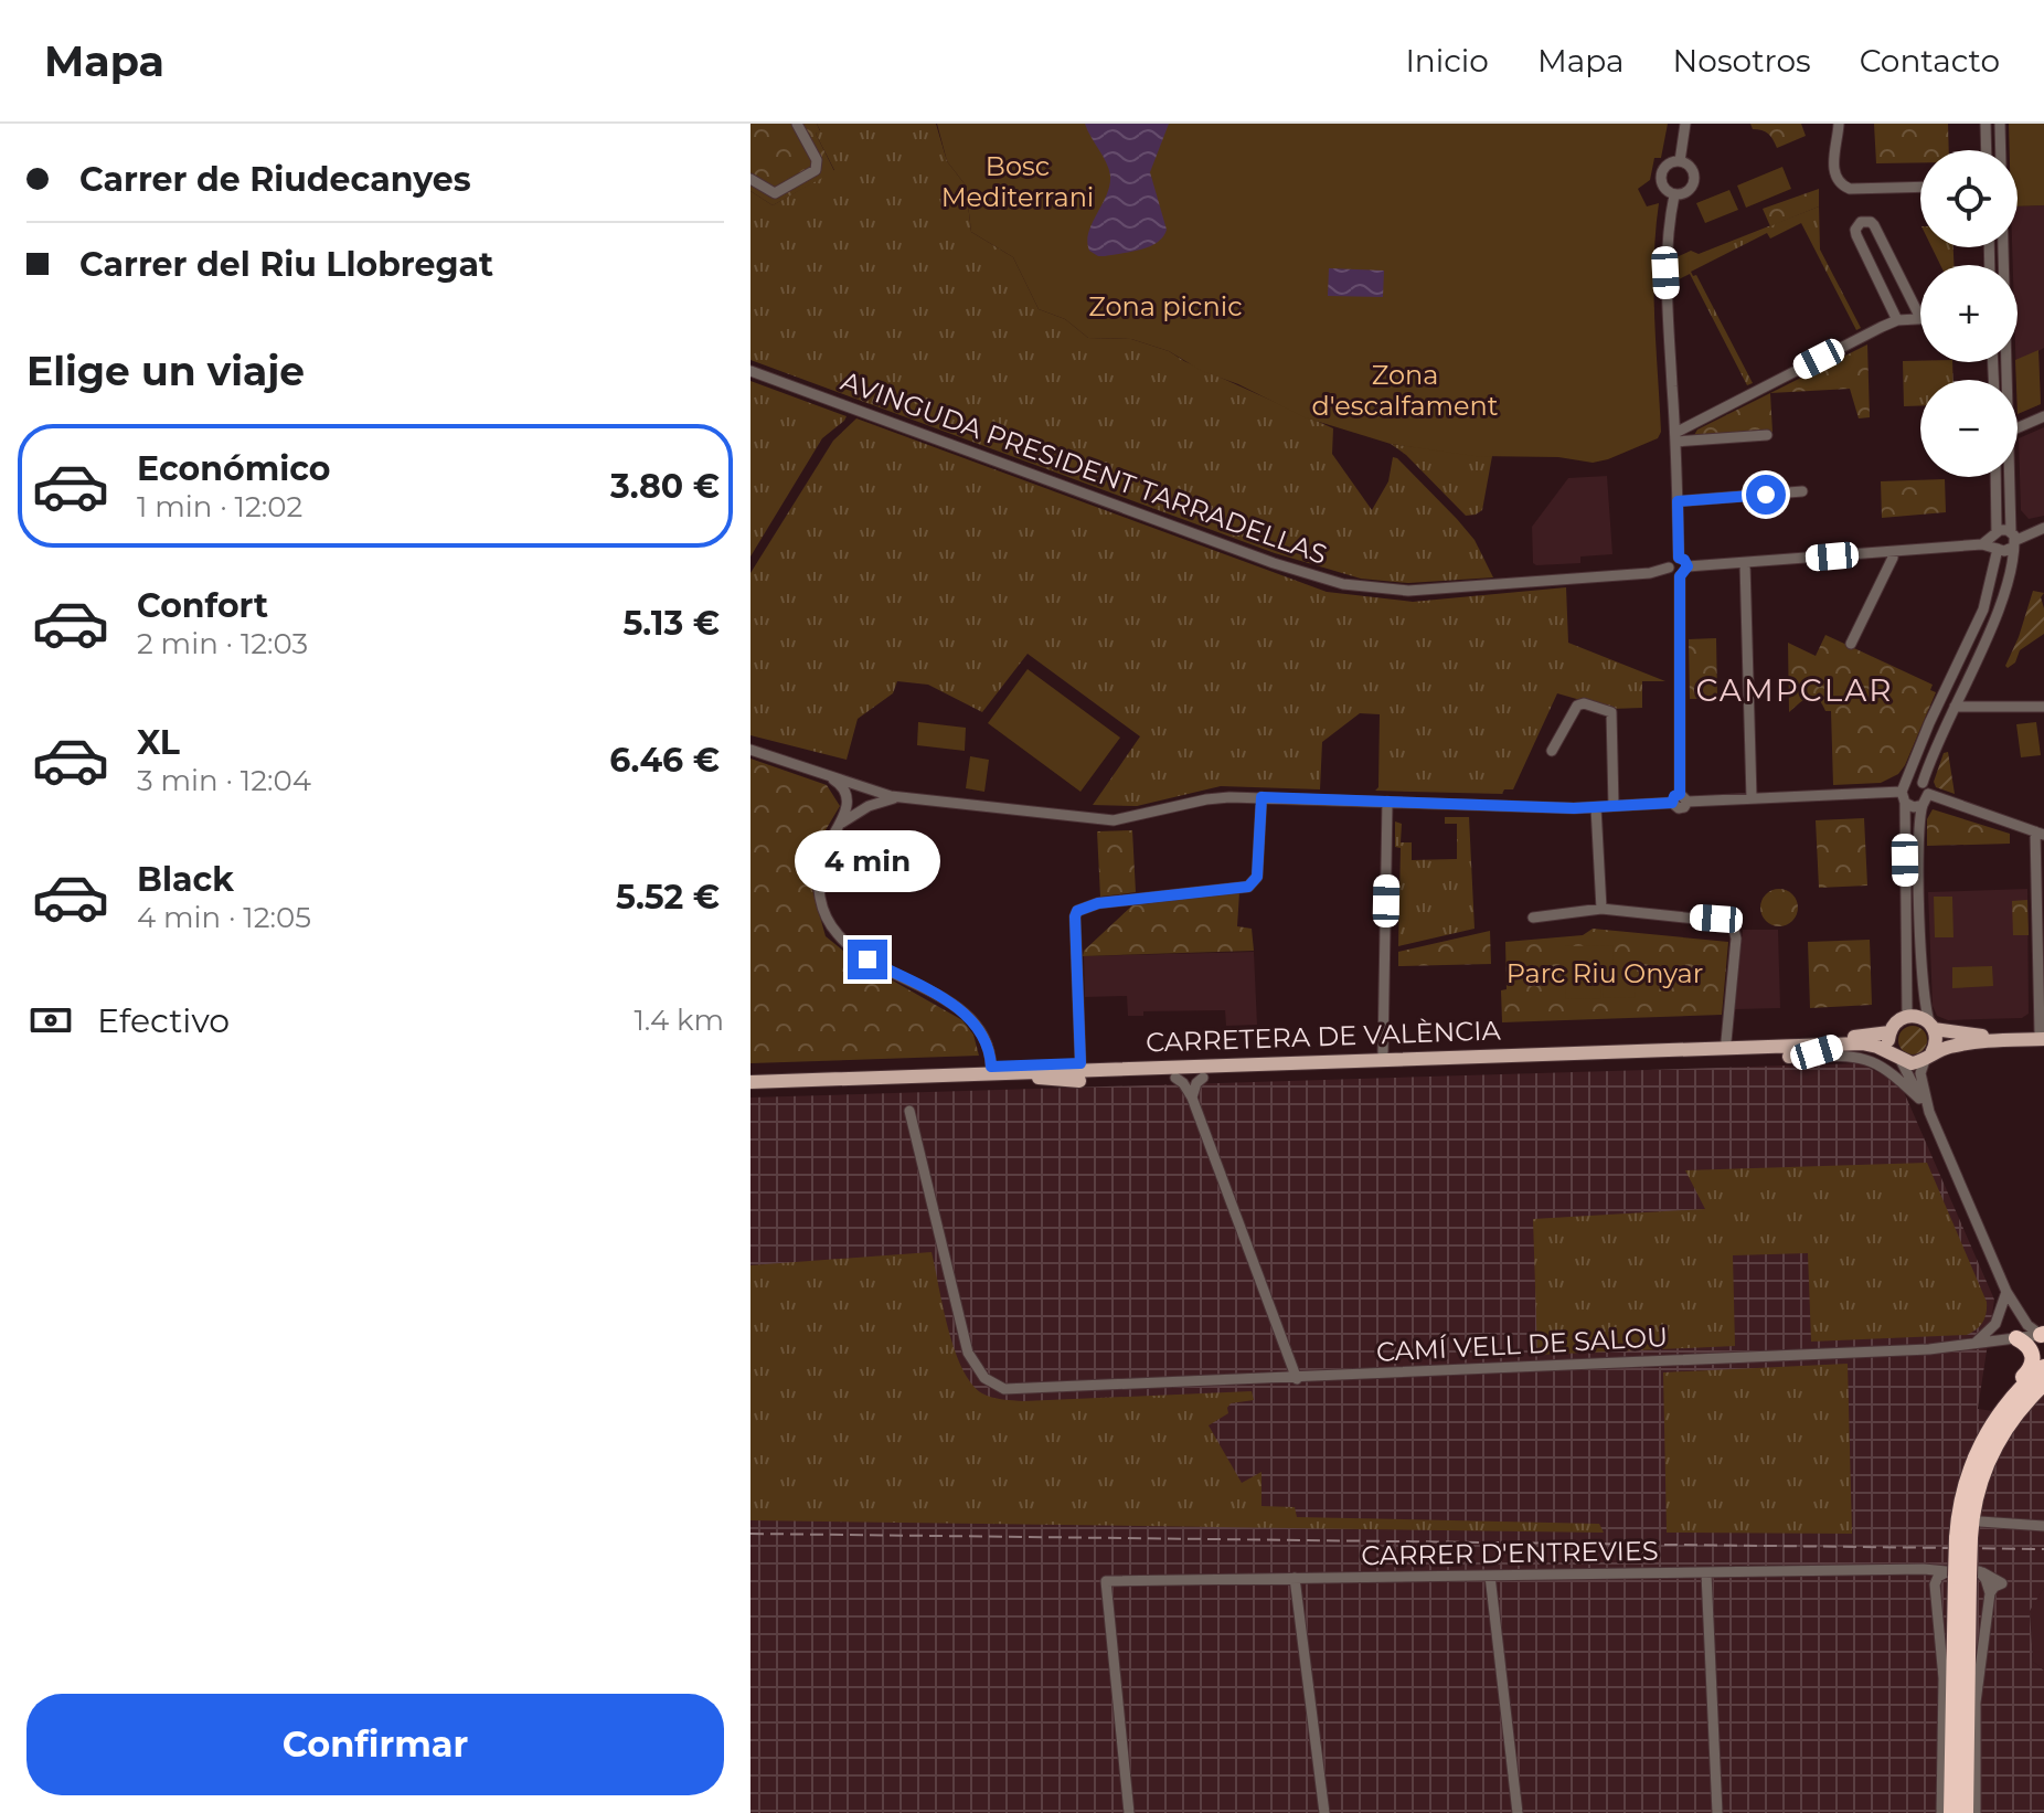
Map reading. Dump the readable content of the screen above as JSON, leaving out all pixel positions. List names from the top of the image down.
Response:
{
  "streets": {
    "main road": ["CARRETERA DE VALÈNCIA"],
    "street": ["AVINGUDA PRESIDENT TARRADELLAS", "CAMÍ VELL DE SALOU", "CARRER D'ENTREVIES"]
  },
  "districts": ["CAMPCLAR"],
  "parks": [
    "Bosc Mediterrani",
    "Zona picnic",
    "Zona d'escalfament",
    "Parc Riu Onyar"
  ],
  "page": {
    "header": "Mapa",
    "nav": [
      "Inicio",
      "Mapa",
      "Nosotros",
      "Contacto"
    ],
    "banner": ["Carrer de Riudecanyes", "Carrer del Riu Llobregat"],
    "map_buttons": ["+", "−"],
    "heading": "Elige un viaje",
    "list": [
      {
        "name": "Económico",
        "note": "1 min · 12:02",
        "value": "3.80 €"
      },
      {
        "name": "Confort",
        "note": "2 min · 12:03",
        "value": "5.13 €"
      },
      {
        "name": "XL",
        "note": "3 min · 12:04",
        "value": "6.46 €"
      },
      {
        "name": "Black",
        "note": "4 min · 12:05",
        "value": "5.52 €"
      }
    ],
    "bubble": "4 min",
    "pay": ["Efectivo", "1.4 km"],
    "buttons": "Confirmar"
  }
}
